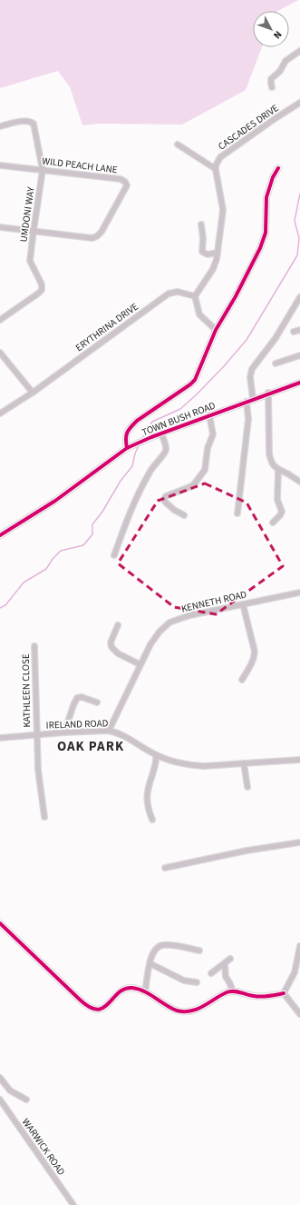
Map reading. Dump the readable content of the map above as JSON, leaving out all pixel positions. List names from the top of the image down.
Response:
{
  "streets": {
    "street": [
      "CASCADES DRIVE",
      "WILD PEACH LANE",
      "UMDONI WAY",
      "ERYTHRINA DRIVE",
      "TOWN BUSH ROAD",
      "KENNETH ROAD",
      "KATHLEEN CLOSE",
      "IRELAND ROAD",
      "WARWICK ROAD"
    ]
  },
  "crossings": [
    ["WILD PEACH LANE", "UMDONI WAY"],
    ["KENNETH ROAD", "IRELAND ROAD"],
    ["KATHLEEN CLOSE", "IRELAND ROAD"]
  ],
  "districts": ["OAK PARK"],
  "north": "bottom right"
}
